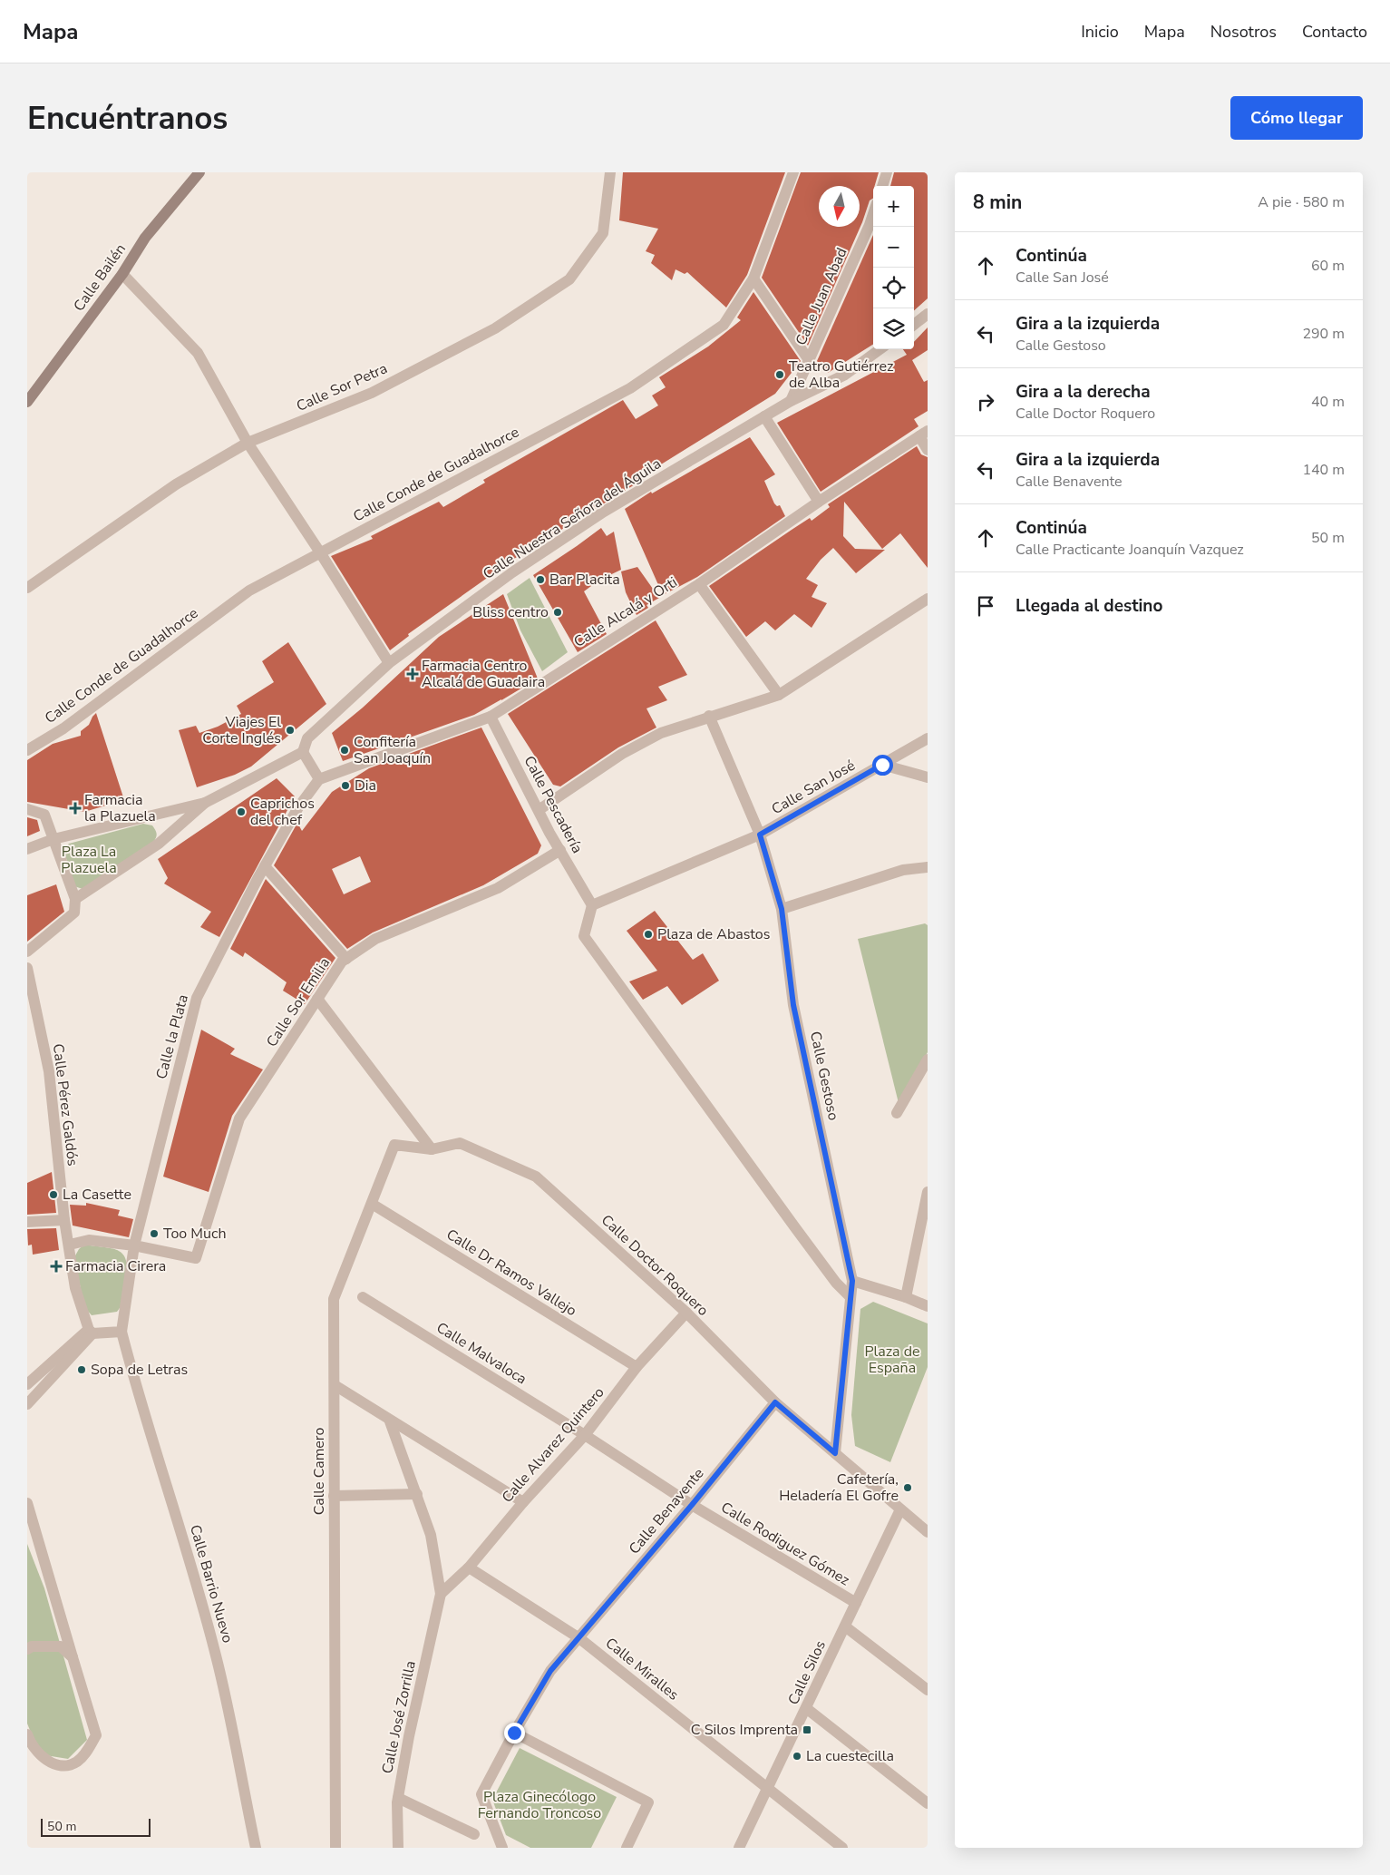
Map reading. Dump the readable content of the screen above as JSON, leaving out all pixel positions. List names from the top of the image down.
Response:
{
  "streets": {
    "main road": ["Calle Bailén"],
    "street": [
      "Calle Juan Abad",
      "Calle Sor Petra",
      "Calle Conde de Guadalhorce",
      "Calle Nuestra Señora del Águila",
      "Calle Alcalá y Orti",
      "Calle San José",
      "Calle Pescadería",
      "Calle Sor Emilia",
      "Calle la Plata",
      "Calle Gestoso",
      "Calle Pérez Galdós",
      "Calle Doctor Roquero",
      "Calle Dr Ramos Vallejo",
      "Calle Malvaloca",
      "Calle Alvarez Quintero",
      "Calle Camero",
      "Calle Benavente",
      "Calle Rodiguez Gómez",
      "Calle Barrio Nuevo",
      "Calle Miralles",
      "Calle Silos",
      "Calle José Zorrilla"
    ]
  },
  "crossings": [
    ["Calle Juan Abad", "Calle Nuestra Señora del Águila"],
    ["Calle Alcalá y Orti", "Calle Pescadería"],
    ["Calle Alcalá y Orti", "Calle la Plata"],
    ["Calle San José", "Calle Pescadería"],
    ["Calle San José", "Calle Gestoso"],
    ["Calle Pescadería", "Calle Sor Emilia"],
    ["Calle Sor Emilia", "Calle la Plata"],
    ["Calle la Plata", "Calle Barrio Nuevo"],
    ["Calle Gestoso", "Calle Doctor Roquero"],
    ["Calle Doctor Roquero", "Calle Alvarez Quintero"],
    ["Calle Doctor Roquero", "Calle Camero"],
    ["Calle Doctor Roquero", "Calle Benavente"],
    ["Calle Doctor Roquero", "Calle Silos"],
    ["Calle Dr Ramos Vallejo", "Calle Alvarez Quintero"],
    ["Calle Dr Ramos Vallejo", "Calle Camero"],
    ["Calle Malvaloca", "Calle Alvarez Quintero"],
    ["Calle Malvaloca", "Calle Rodiguez Gómez"],
    ["Calle Alvarez Quintero", "Calle Rodiguez Gómez"],
    ["Calle Alvarez Quintero", "Calle Miralles"],
    ["Calle Alvarez Quintero", "Calle José Zorrilla"],
    ["Calle Benavente", "Calle Rodiguez Gómez"],
    ["Calle Benavente", "Calle Miralles"],
    ["Calle Rodiguez Gómez", "Calle Silos"],
    ["Calle Miralles", "Calle Silos"]
  ],
  "parks": ["Plaza La Plazuela", "Plaza de España", "Plaza Ginecólogo Fernando Troncoso"],
  "places": {
    "other": [
      "Teatro Gutiérrez de Alba",
      "Bar Placita",
      "Bliss centro",
      "Viajes El Corte Inglés",
      "Confitería San Joaquín",
      "Dia",
      "Caprichos del chef",
      "Plaza de Abastos",
      "La Casette",
      "Too Much",
      "Sopa de Letras",
      "Cafetería, Heladería El Gofre",
      "La cuestecilla"
    ],
    "health": ["Farmacia Centro Alcalá de Guadaira", "Farmacia la Plazuela", "Farmacia Cirera"],
    "transit": ["C Silos Imprenta"]
  },
  "scale_bar": "50 m",
  "north": "bottom",
  "page": {
    "header": "Mapa",
    "nav": [
      "Inicio",
      "Mapa",
      "Nosotros",
      "Contacto"
    ],
    "buttons": "Cómo llegar",
    "title": "Encuéntranos",
    "heading": ["8 min", "A pie · 580 m"],
    "map_buttons": ["+", "−"],
    "list": [
      ["Continúa", "Calle San José", "60 m"],
      ["Gira a la izquierda", "Calle Gestoso", "290 m"],
      ["Gira a la derecha", "Calle Doctor Roquero", "40 m"],
      ["Gira a la izquierda", "Calle Benavente", "140 m"],
      ["Continúa", "Calle Practicante Joanquín Vazquez", "50 m"],
      "Llegada al destino"
    ],
    "scale": "50 m"
  }
}
